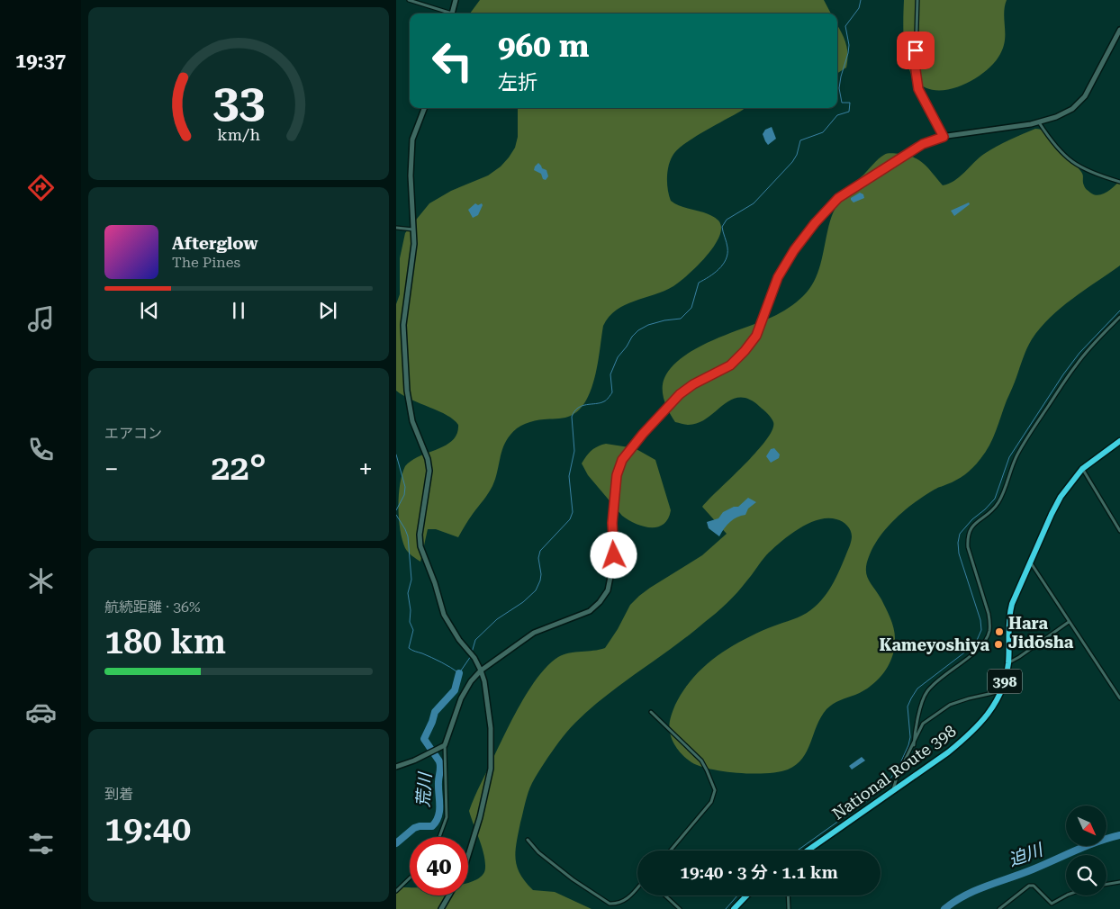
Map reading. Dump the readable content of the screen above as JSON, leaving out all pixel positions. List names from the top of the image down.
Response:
{
  "streets": {
    "highway": ["398", "National Route 398"]
  },
  "water": ["荒川", "迫川"],
  "places": ["Hara Jidōsha", "Kameyoshiya"],
  "north": "bottom right",
  "page": {
    "tabs": "19:37",
    "turn": ["960 m", "左折"],
    "song": ["Afterglow", "The Pines"],
    "tile": [
      "エアコン",
      ["航続距離 · 36%", "180 km"],
      ["到着", "19:40"]
    ],
    "heat": ["−", "22°", "+"],
    "limit": "40",
    "trip": "19:40 · 3 分 · 1.1 km",
    "gauge": ["33", "km/h"]
  }
}
